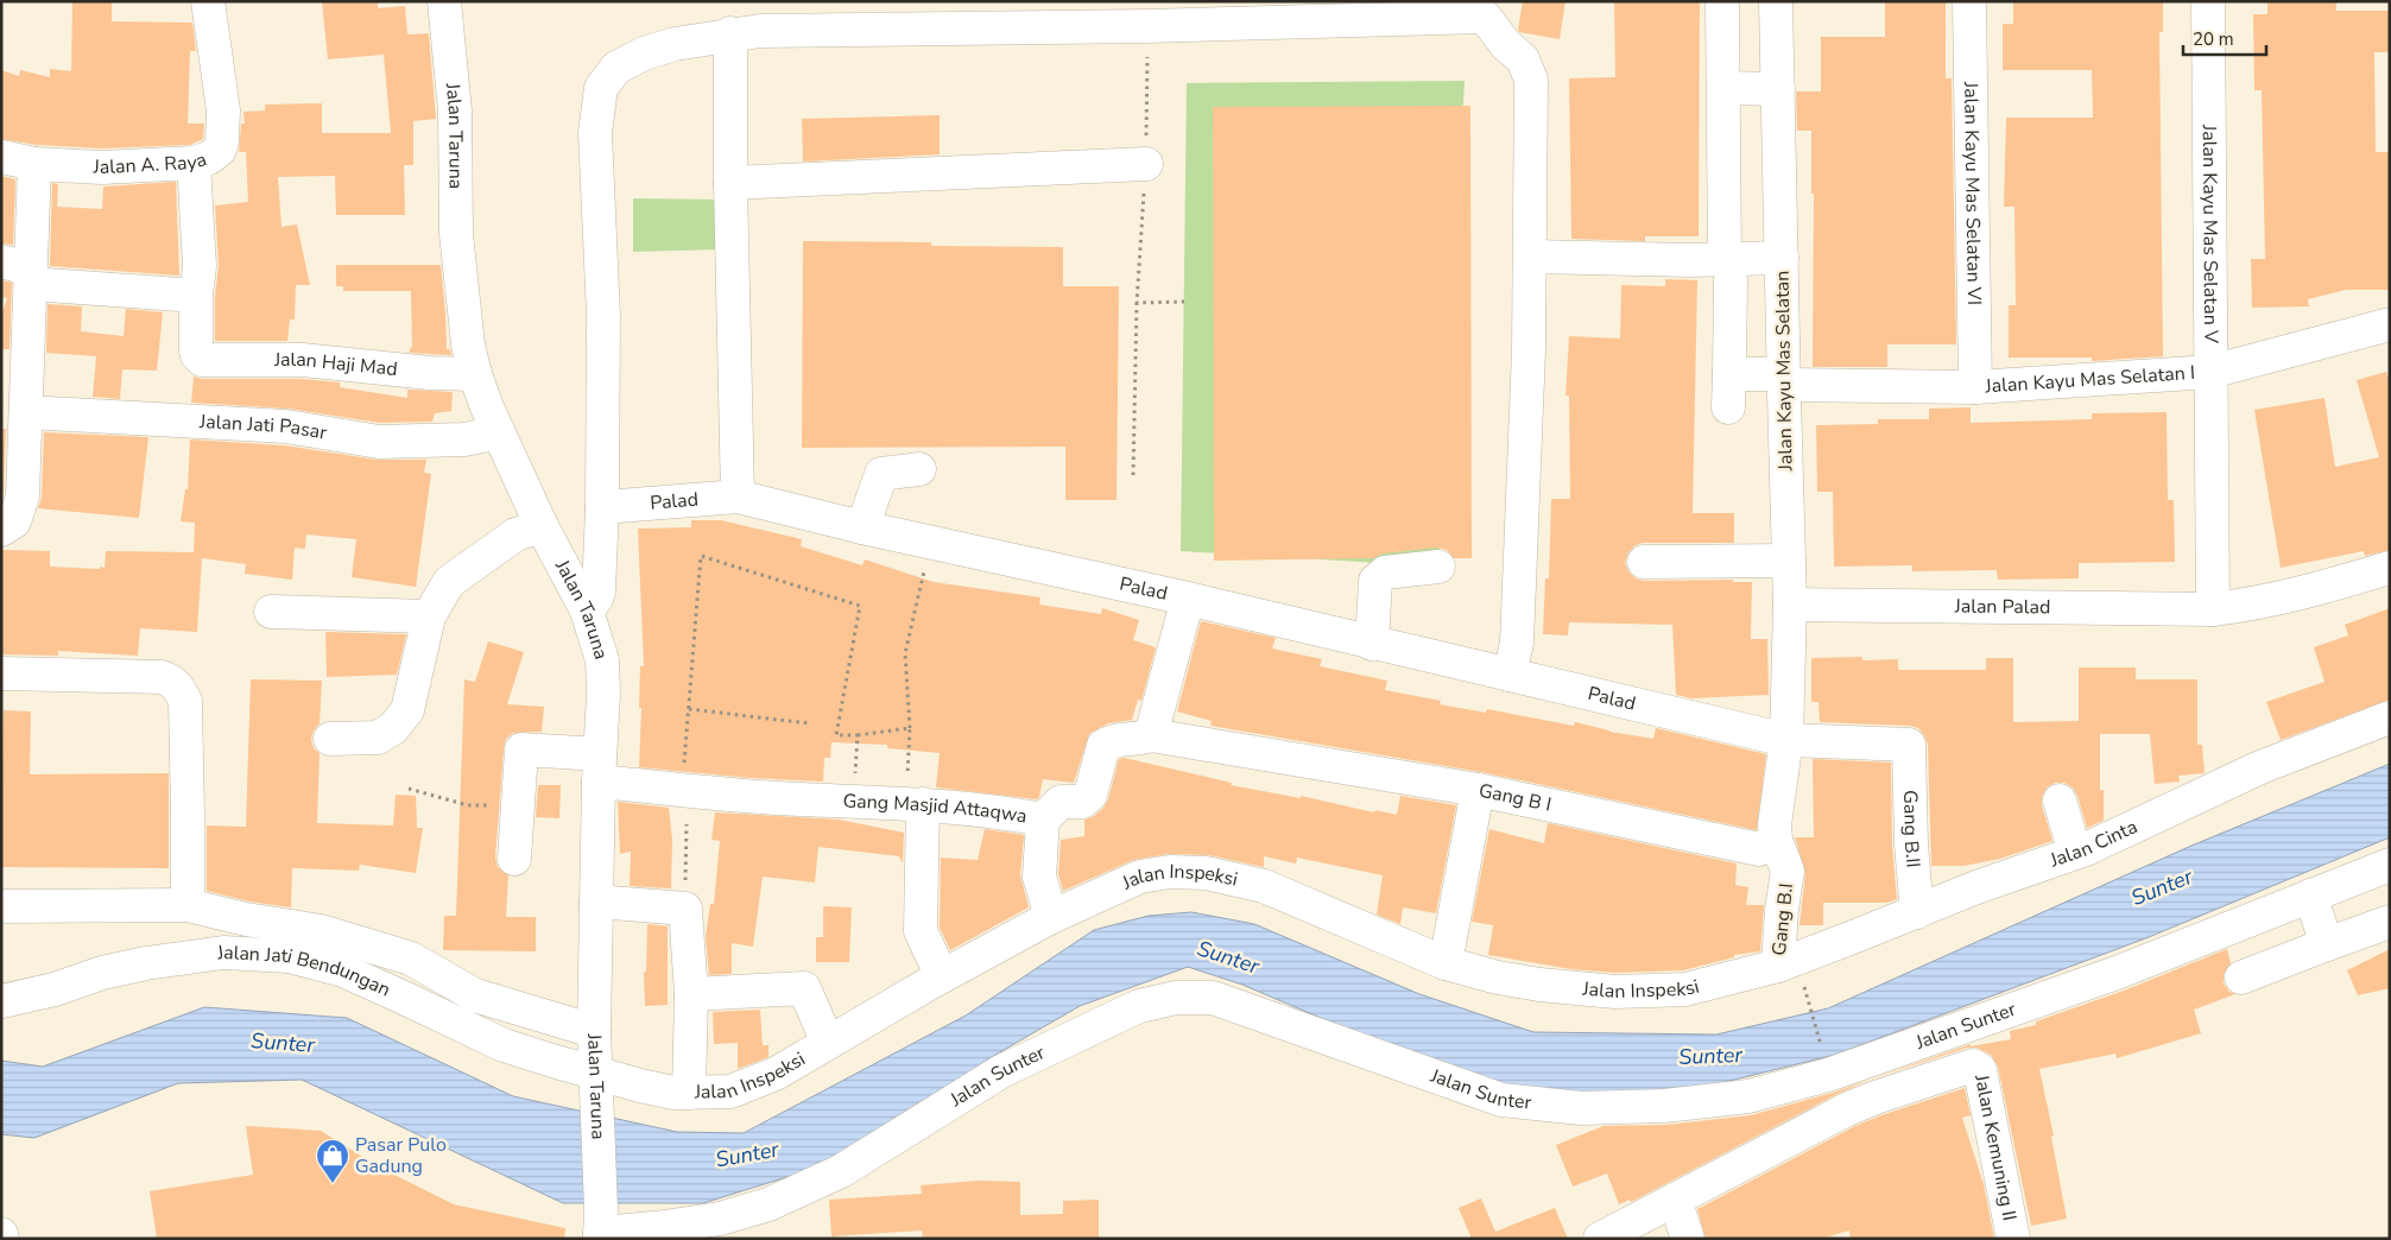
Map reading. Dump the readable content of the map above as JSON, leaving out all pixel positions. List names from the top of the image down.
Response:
{
  "streets": {
    "street": [
      "Jalan Taruna",
      "Jalan A. Raya",
      "Jalan Kayu Mas Selatan VI",
      "Jalan Kayu Mas Selatan V",
      "Jalan Haji Mad",
      "Jalan Kayu Mas Selatan",
      "Jalan Kayu Mas Selatan I",
      "Jalan Jati Pasar",
      "Palad",
      "Jalan Palad",
      "Gang B I",
      "Gang Masjid Attaqwa",
      "Gang B.II",
      "Jalan Cinta",
      "Jalan Inspeksi",
      "Gang B.I",
      "Jalan Jati Bendungan",
      "Jalan Sunter",
      "Jalan Kemuning II"
    ]
  },
  "crossings": [
    ["Jalan Taruna", "Jalan Haji Mad"],
    ["Jalan Taruna", "Jalan Jati Pasar"],
    ["Jalan Taruna", "Gang Masjid Attaqwa"],
    ["Jalan Taruna", "Jalan Inspeksi"],
    ["Jalan Taruna", "Jalan Jati Bendungan"],
    ["Jalan Taruna", "Jalan Sunter"],
    ["Jalan Kayu Mas Selatan VI", "Jalan Kayu Mas Selatan I"],
    ["Jalan Kayu Mas Selatan V", "Jalan Kayu Mas Selatan I"],
    ["Jalan Kayu Mas Selatan V", "Jalan Palad"],
    ["Jalan Kayu Mas Selatan", "Jalan Kayu Mas Selatan I"],
    ["Jalan Kayu Mas Selatan", "Palad"],
    ["Jalan Kayu Mas Selatan", "Jalan Palad"],
    ["Palad", "Gang B.II"],
    ["Gang B I", "Gang Masjid Attaqwa"],
    ["Gang B I", "Gang B.I"],
    ["Gang B.II", "Jalan Cinta"],
    ["Jalan Cinta", "Jalan Inspeksi"],
    ["Jalan Cinta", "Gang B.I"],
    ["Jalan Inspeksi", "Gang B.I"],
    ["Jalan Inspeksi", "Jalan Jati Bendungan"]
  ],
  "water": ["Sunter"],
  "places": {
    "shop": ["Pasar Pulo Gadung"]
  },
  "scale_bar": "20 m"
}
